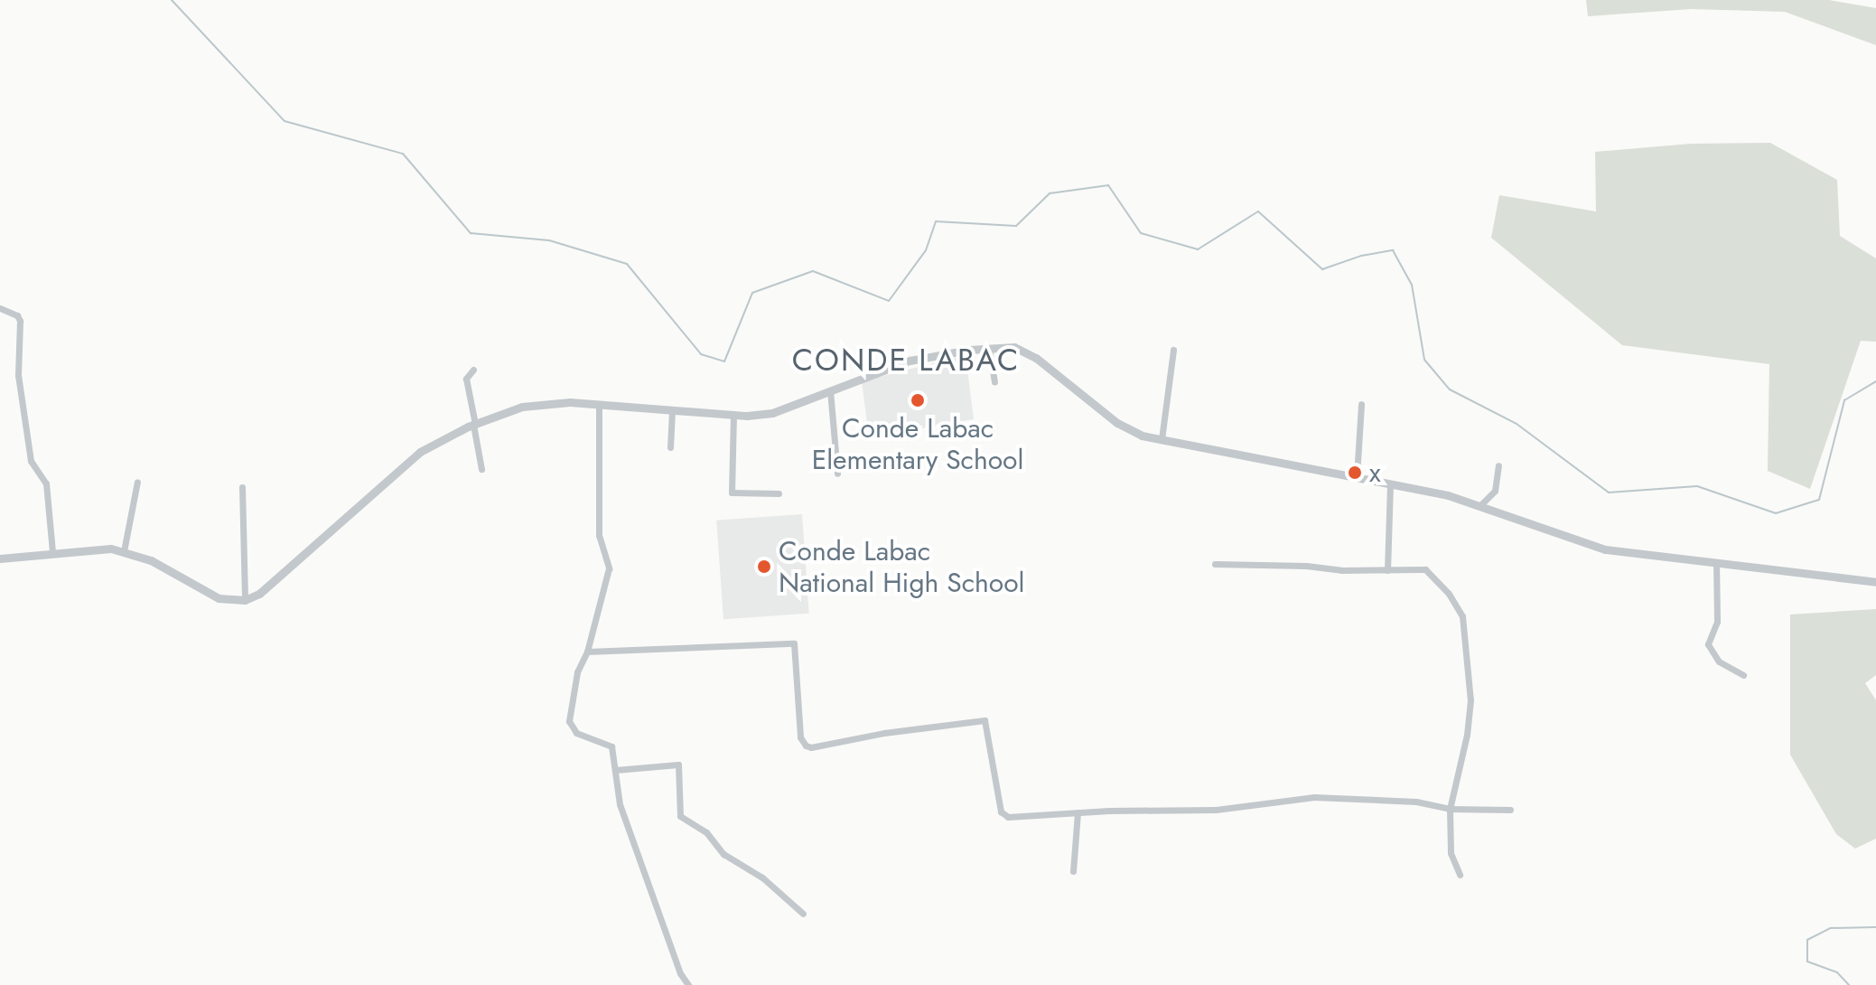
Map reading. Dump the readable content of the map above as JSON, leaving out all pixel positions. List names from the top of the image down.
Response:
{
  "districts": ["CONDE LABAC"],
  "places": ["Conde Labac Elementary School", "x", "Conde Labac National High School"]
}
